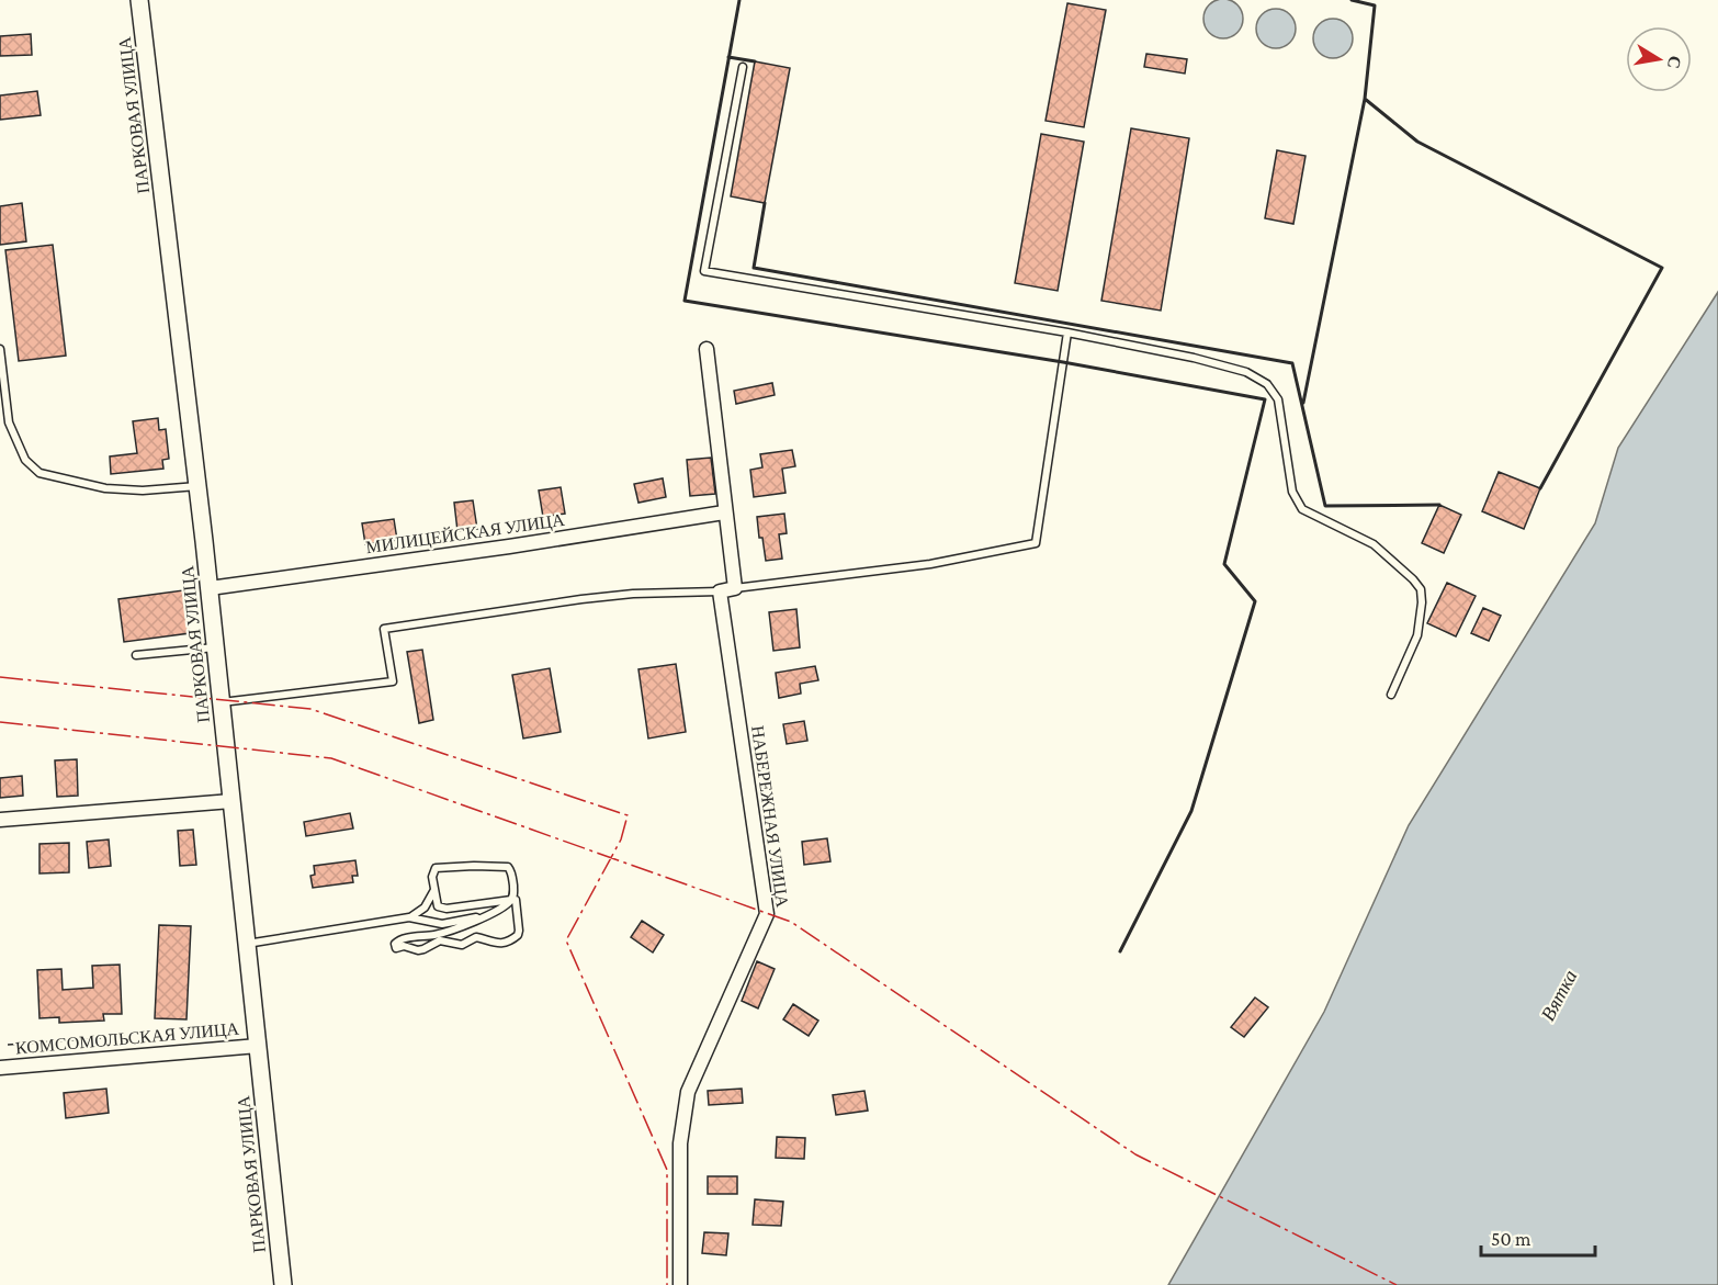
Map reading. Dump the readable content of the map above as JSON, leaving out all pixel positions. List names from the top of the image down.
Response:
{
  "streets": {
    "street": [
      "ПАРКОВАЯ УЛИЦА",
      "МИЛИЦЕЙСКАЯ УЛИЦА",
      "НАБЕРЕЖНАЯ УЛИЦА",
      "КОМСОМОЛЬСКАЯ УЛИЦА"
    ]
  },
  "crossings": [
    ["ПАРКОВАЯ УЛИЦА", "МИЛИЦЕЙСКАЯ УЛИЦА"],
    ["ПАРКОВАЯ УЛИЦА", "КОМСОМОЛЬСКАЯ УЛИЦА"]
  ],
  "water": ["Вятка"],
  "scale_bar": "50 m",
  "north": "right"
}
